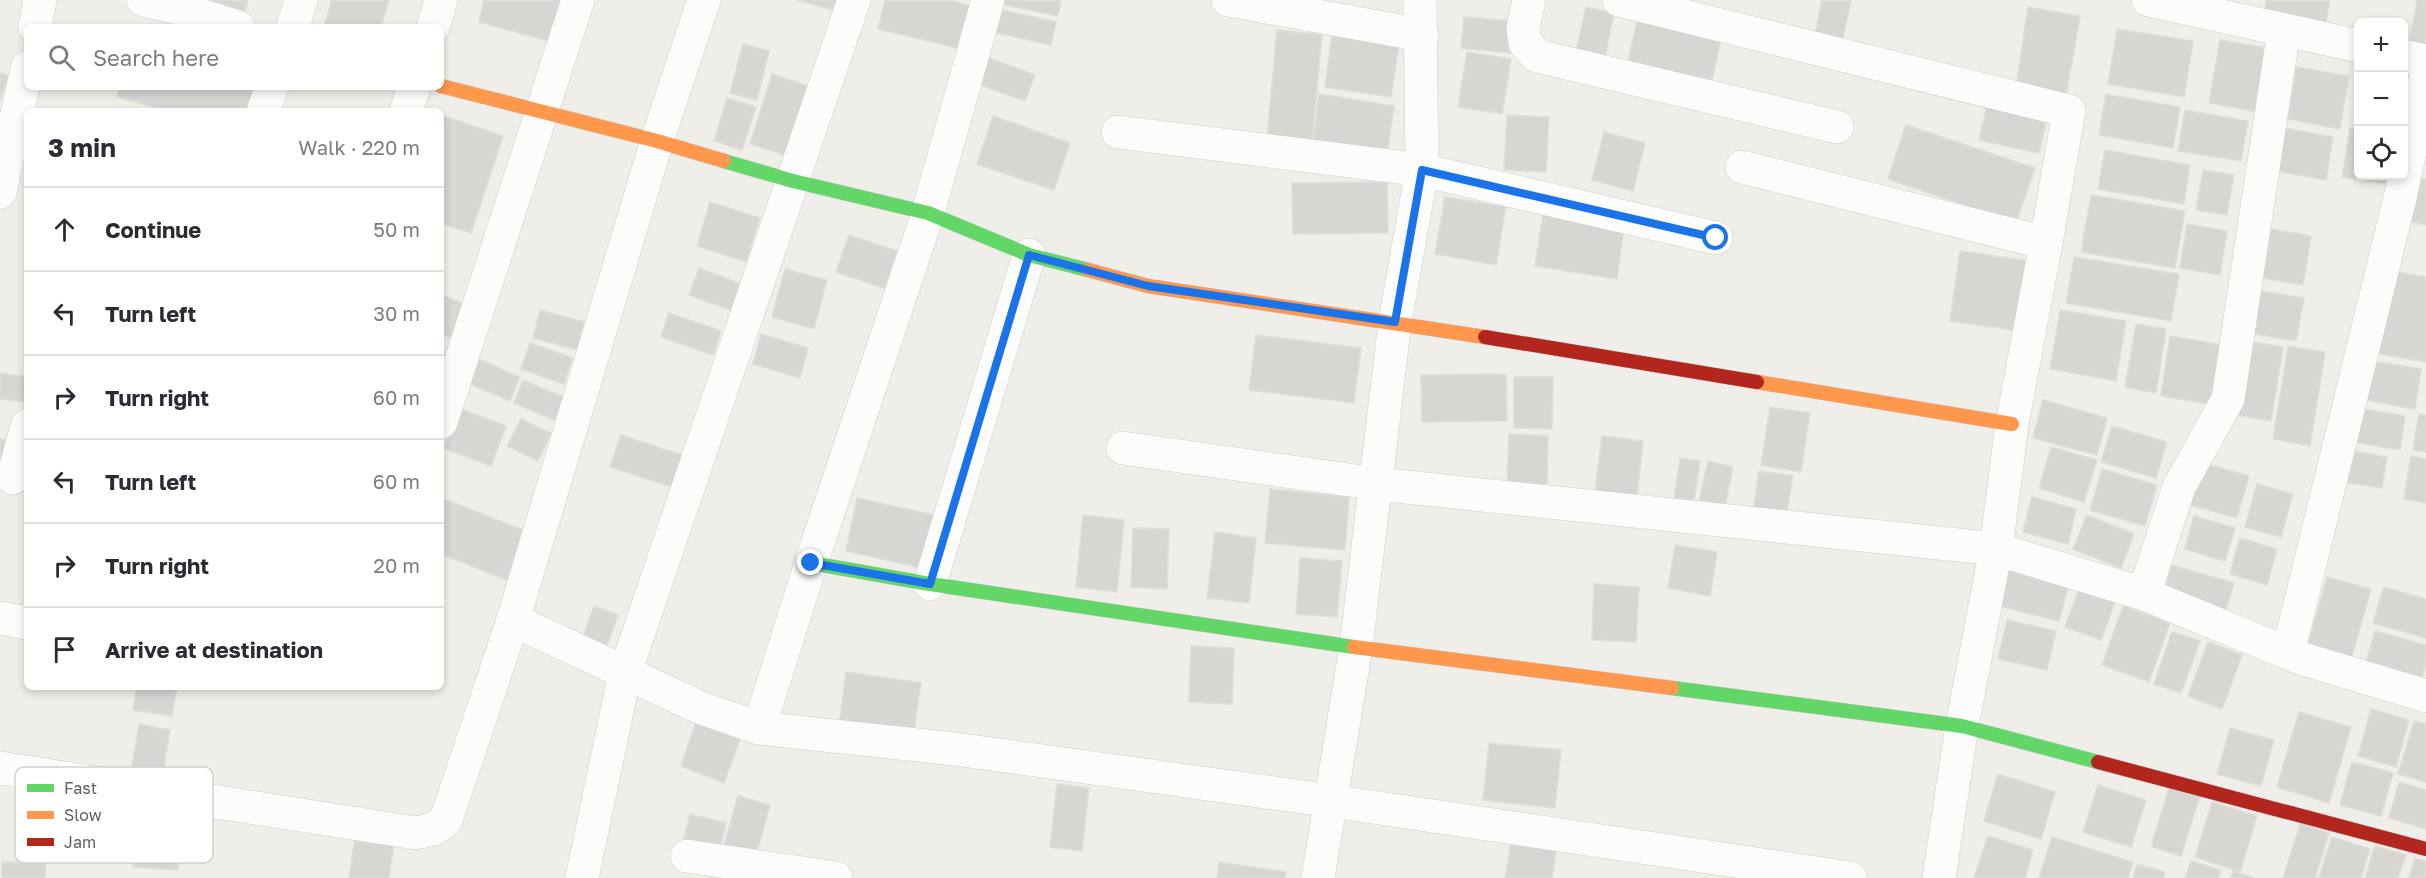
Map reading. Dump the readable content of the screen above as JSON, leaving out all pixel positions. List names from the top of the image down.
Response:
{
  "legend": ["Fast", "Slow", "Jam"],
  "page": {
    "map_buttons": ["+", "−"],
    "search": "Search here",
    "heading": ["3 min", "Walk · 220 m"],
    "list": [
      ["Continue", "50 m"],
      ["Turn left", "30 m"],
      ["Turn right", "60 m"],
      ["Turn left", "60 m"],
      ["Turn right", "20 m"],
      "Arrive at destination"
    ]
  }
}
